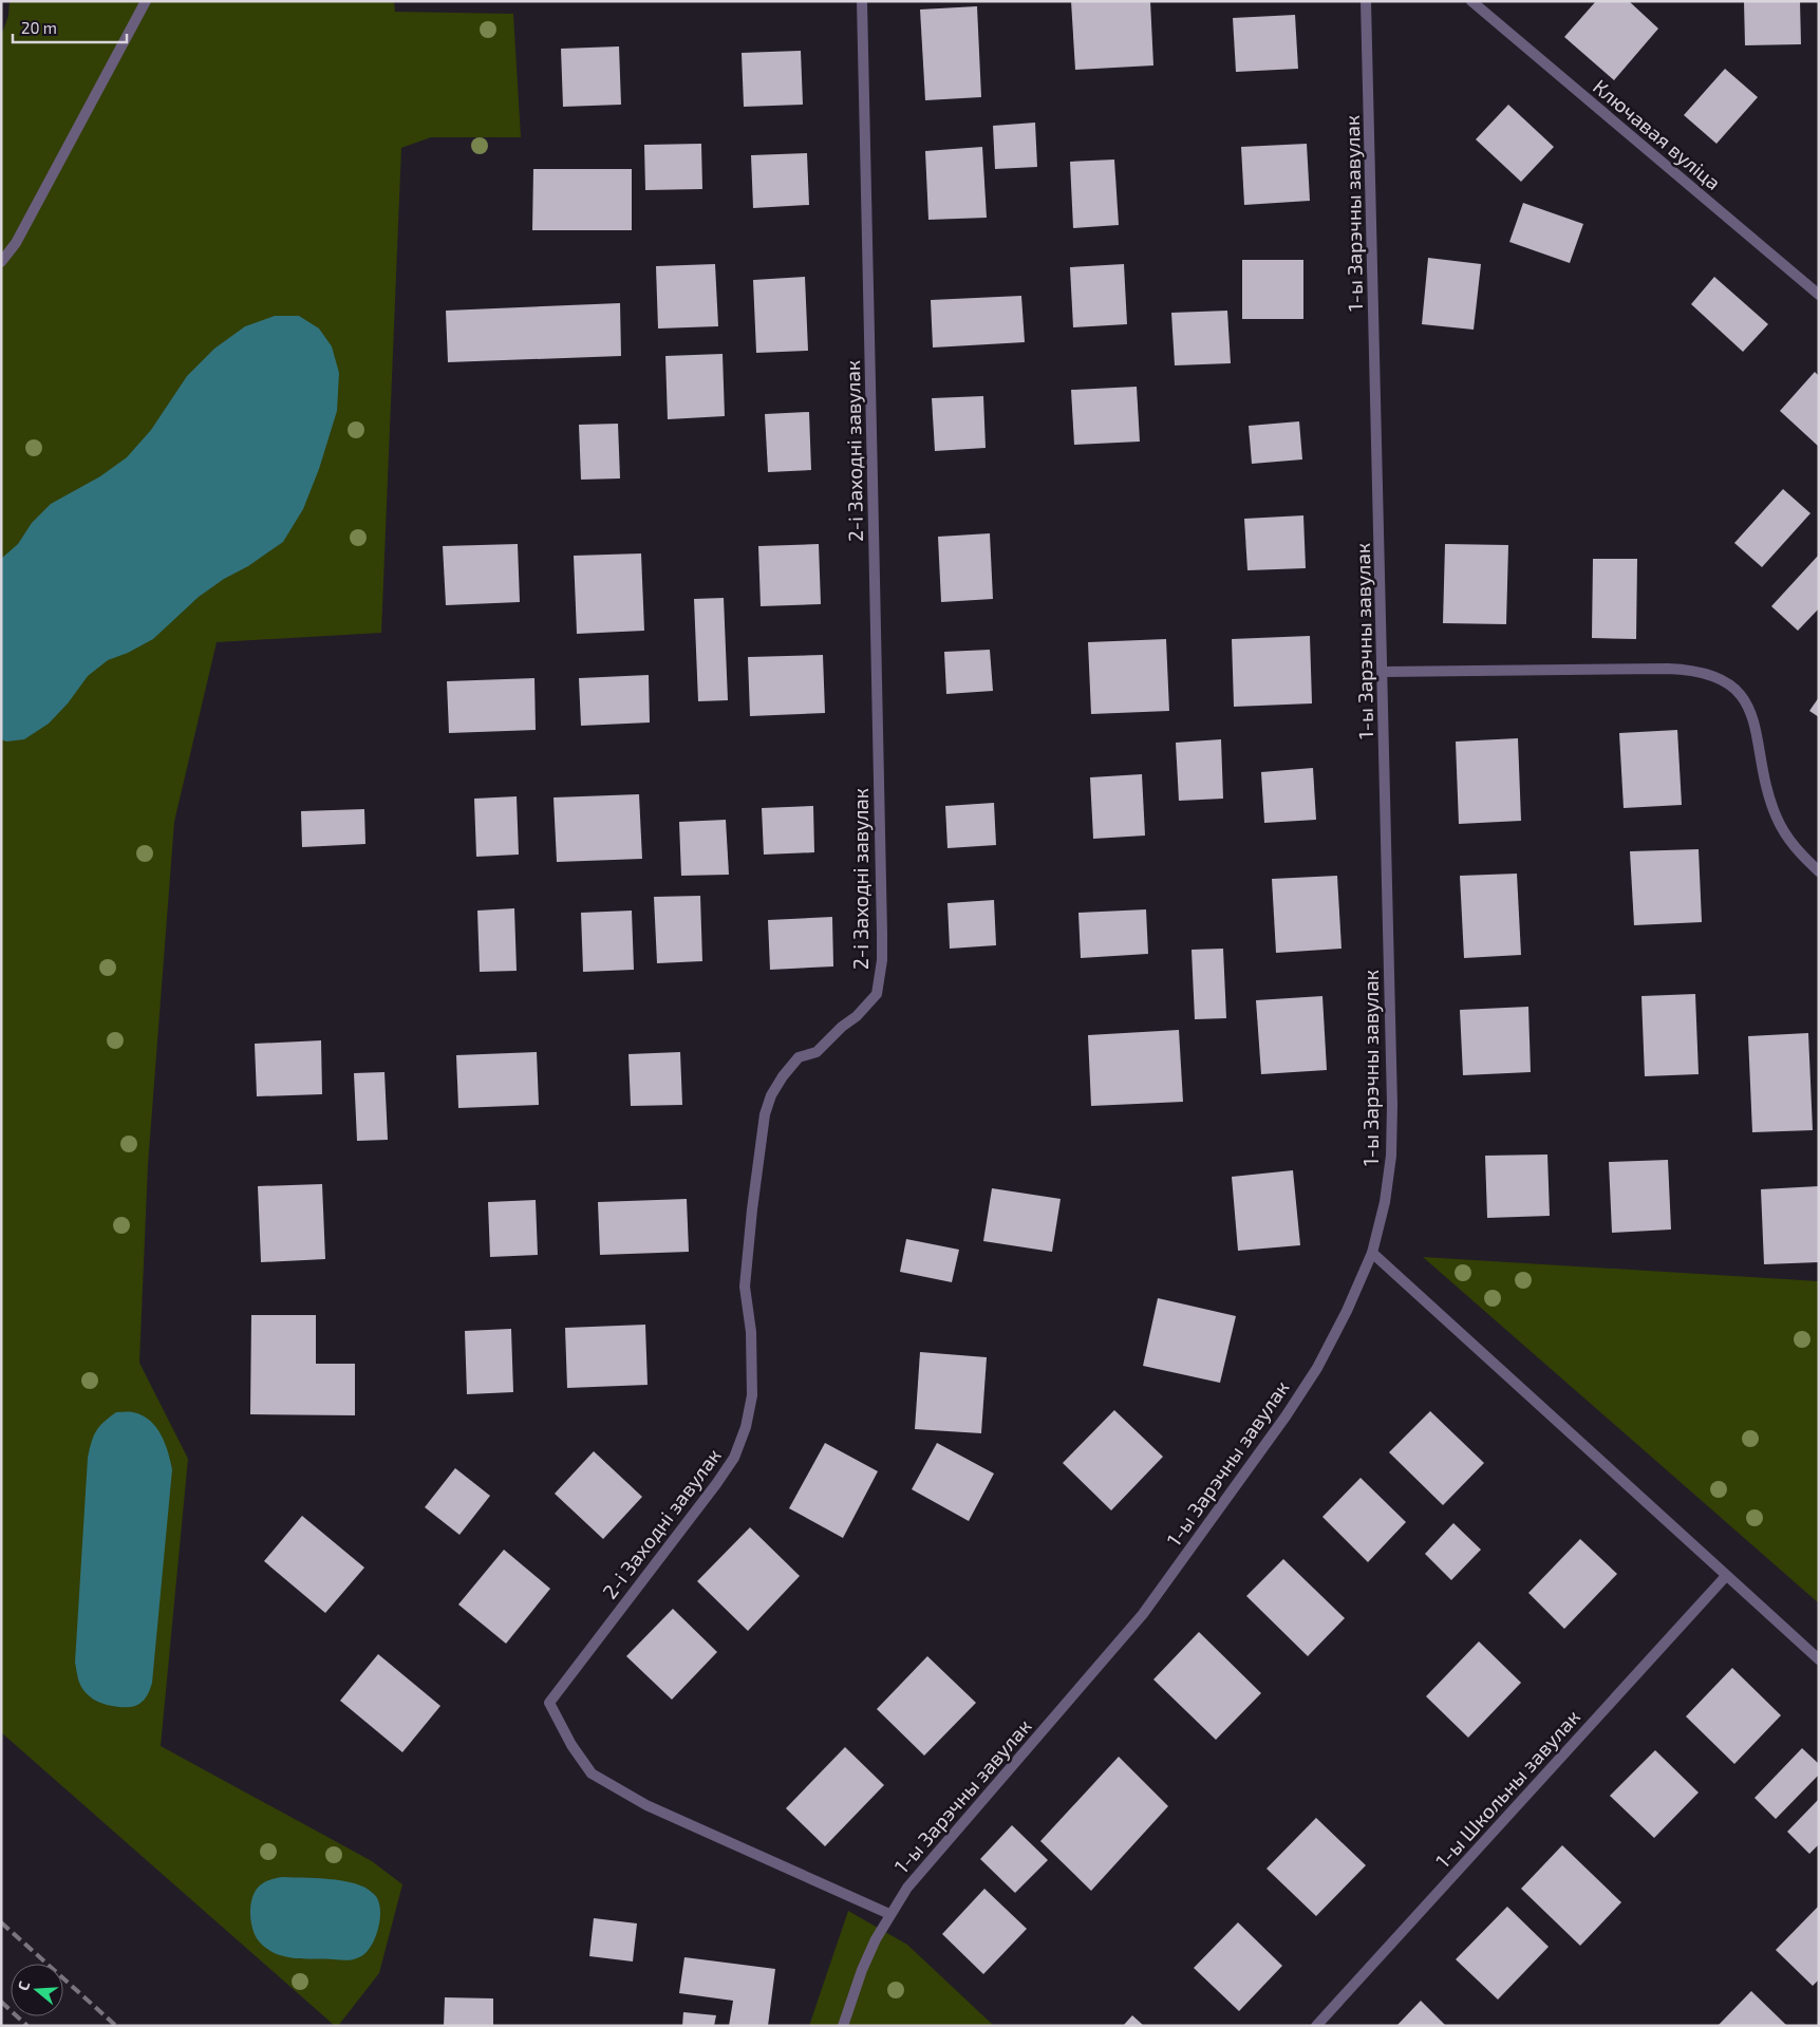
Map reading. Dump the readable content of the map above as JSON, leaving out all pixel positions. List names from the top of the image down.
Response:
{
  "streets": {
    "street": [
      "Ключавая вуліца",
      "1-ы Зарэчны завулак",
      "2-і Заходні завулак",
      "1-ы Школьны завулак"
    ]
  },
  "crossings": [
    ["1-ы Зарэчны завулак", "2-і Заходні завулак"]
  ],
  "scale_bar": "20 m",
  "north": "left"
}
